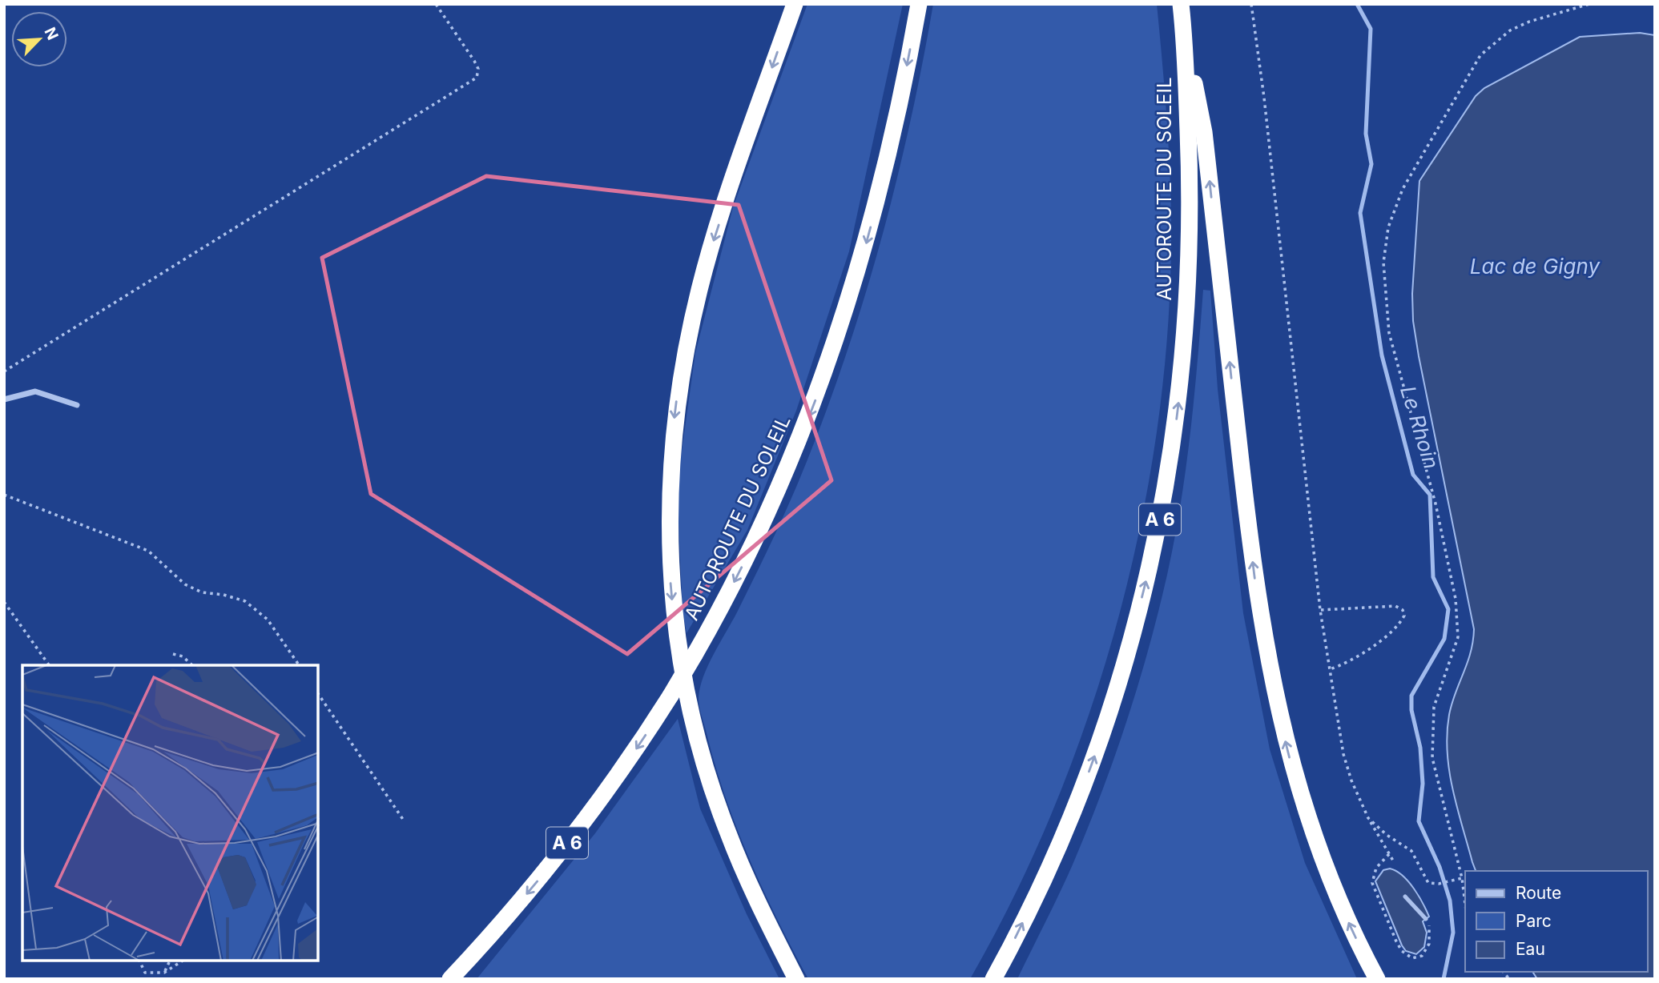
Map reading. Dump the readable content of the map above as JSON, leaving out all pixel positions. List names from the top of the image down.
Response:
{
  "streets": {
    "highway": ["AUTOROUTE DU SOLEIL", "A 6"]
  },
  "water": ["Lac de Gigny", "Le Rhoin"],
  "legend": ["Route", "Parc", "Eau"],
  "north": "top right"
}
